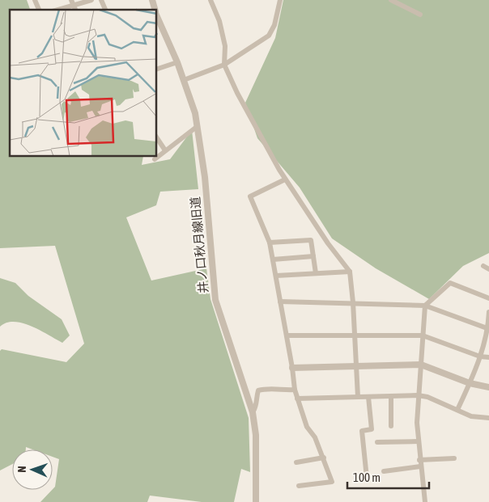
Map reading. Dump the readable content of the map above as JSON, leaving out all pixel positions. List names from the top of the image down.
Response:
{
  "streets": {
    "street": ["井ノ口秋月線旧道"]
  },
  "scale_bar": "100 m",
  "north": "left"
}
